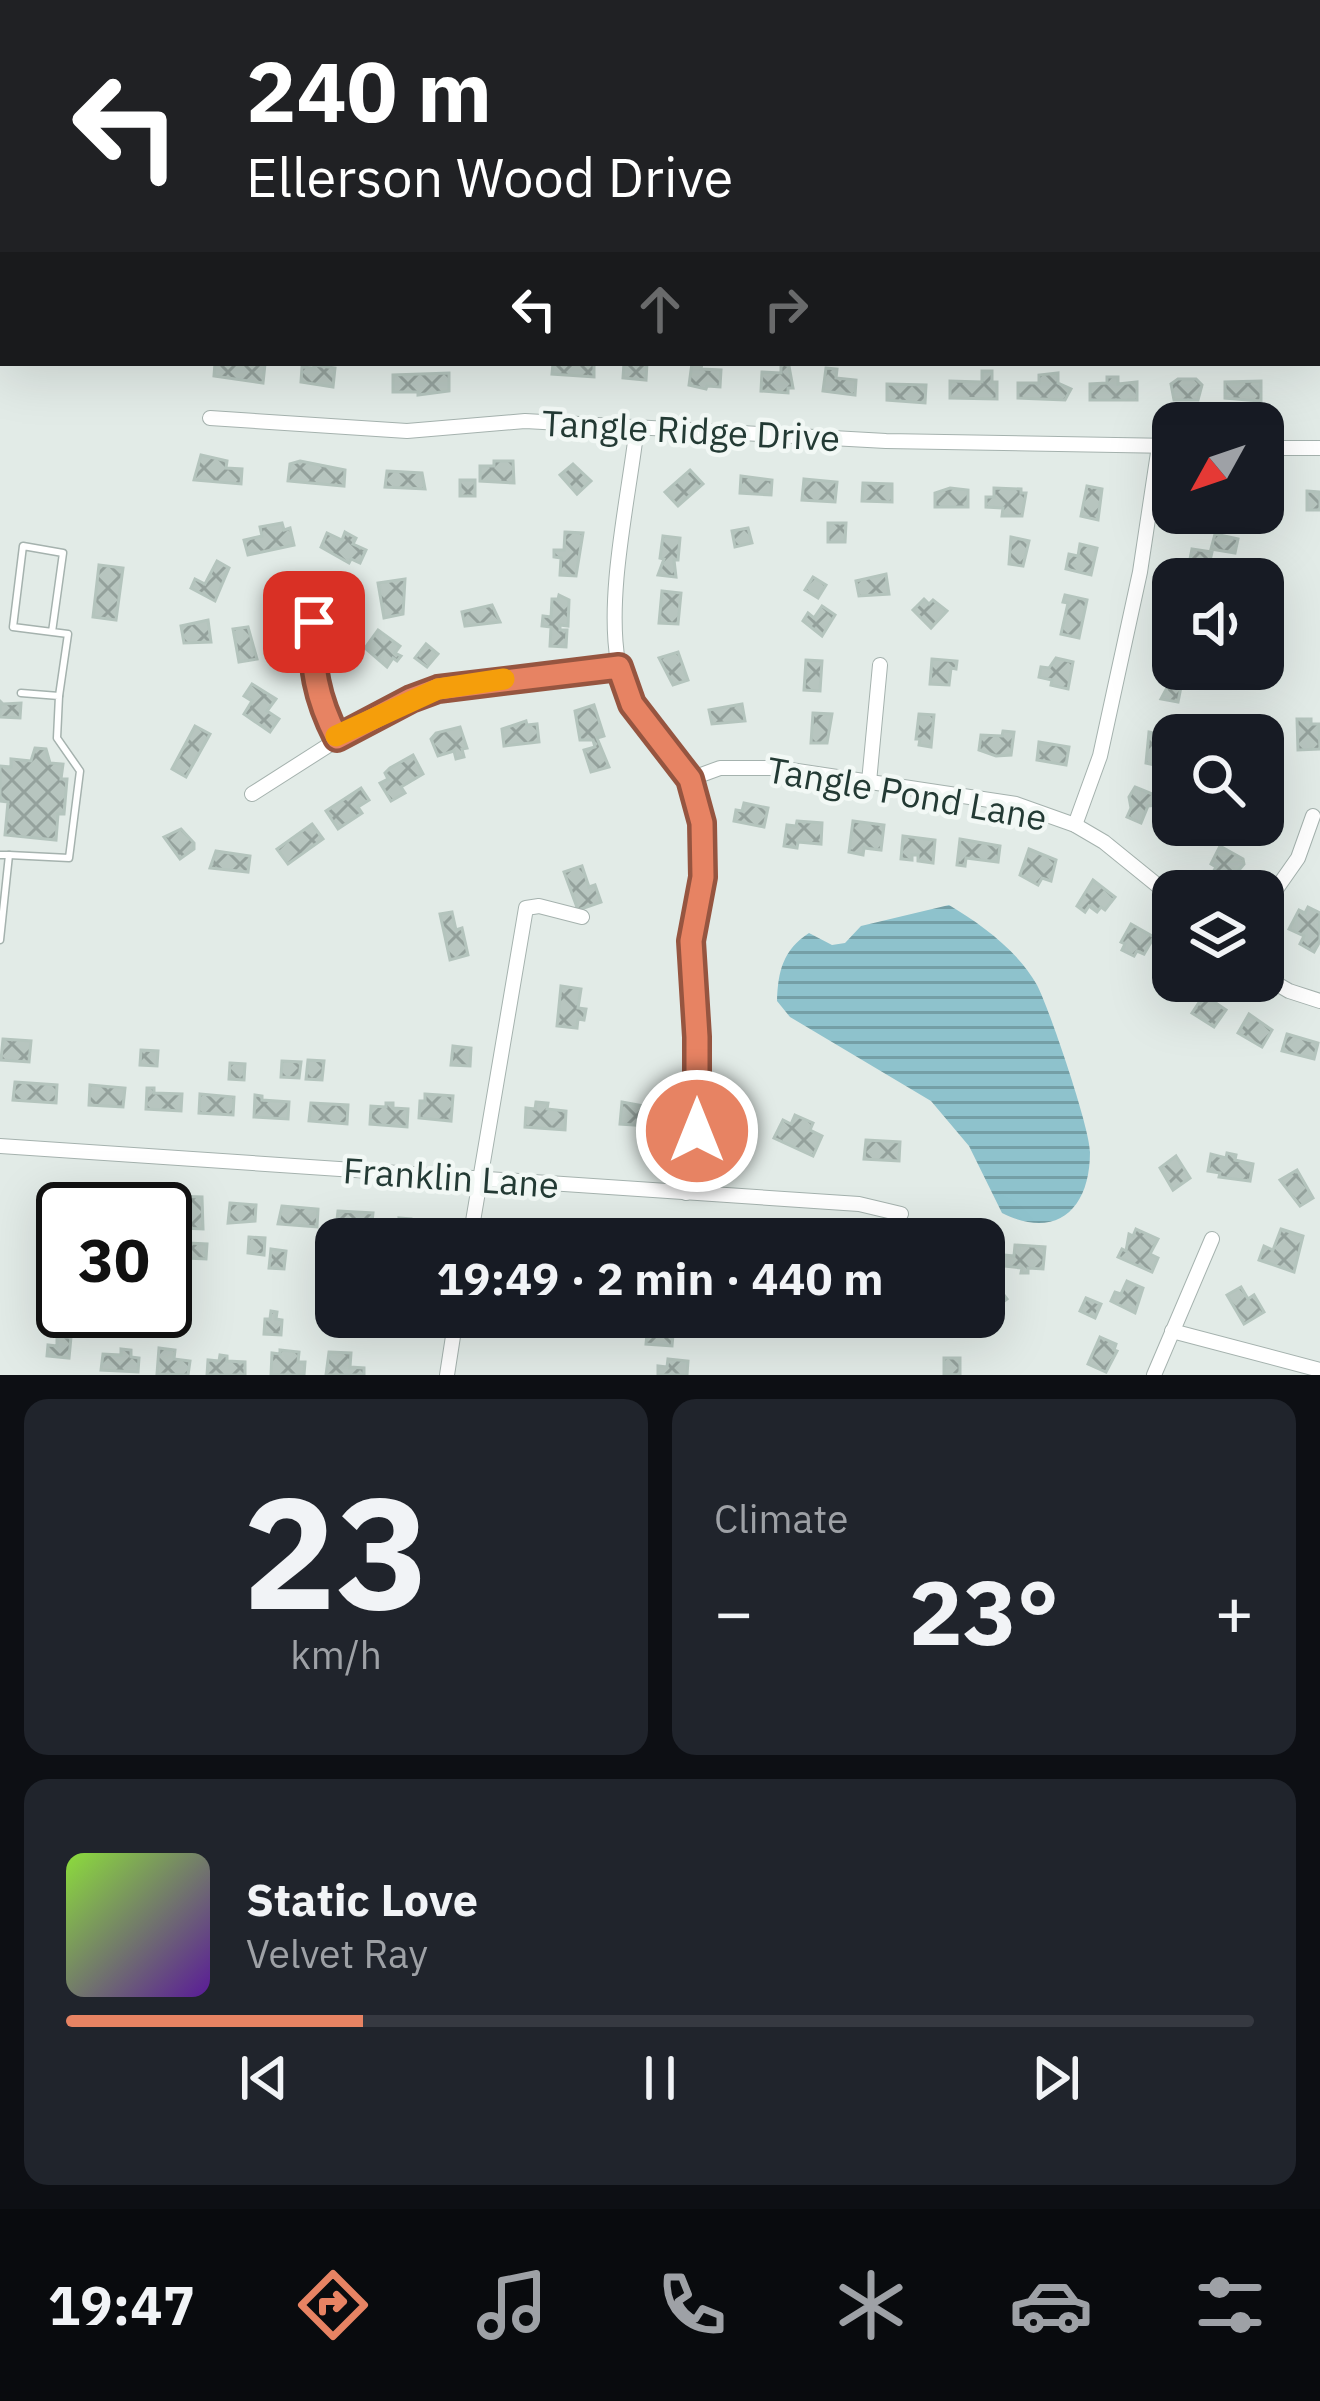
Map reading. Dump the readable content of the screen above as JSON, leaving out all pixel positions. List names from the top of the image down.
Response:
{
  "streets": {
    "street": ["Tangle Ridge Drive", "Tangle Pond Lane", "Franklin Lane"]
  },
  "north": "bottom left",
  "page": {
    "turn": ["240 m", "Ellerson Wood Drive"],
    "limit": "30",
    "trip": "19:49 · 2 min · 440 m",
    "tile": [
      ["23", "km/h"],
      "Climate"
    ],
    "heat": ["−", "23°", "+"],
    "song": ["Static Love", "Velvet Ray"],
    "tabs": "19:47"
  }
}
